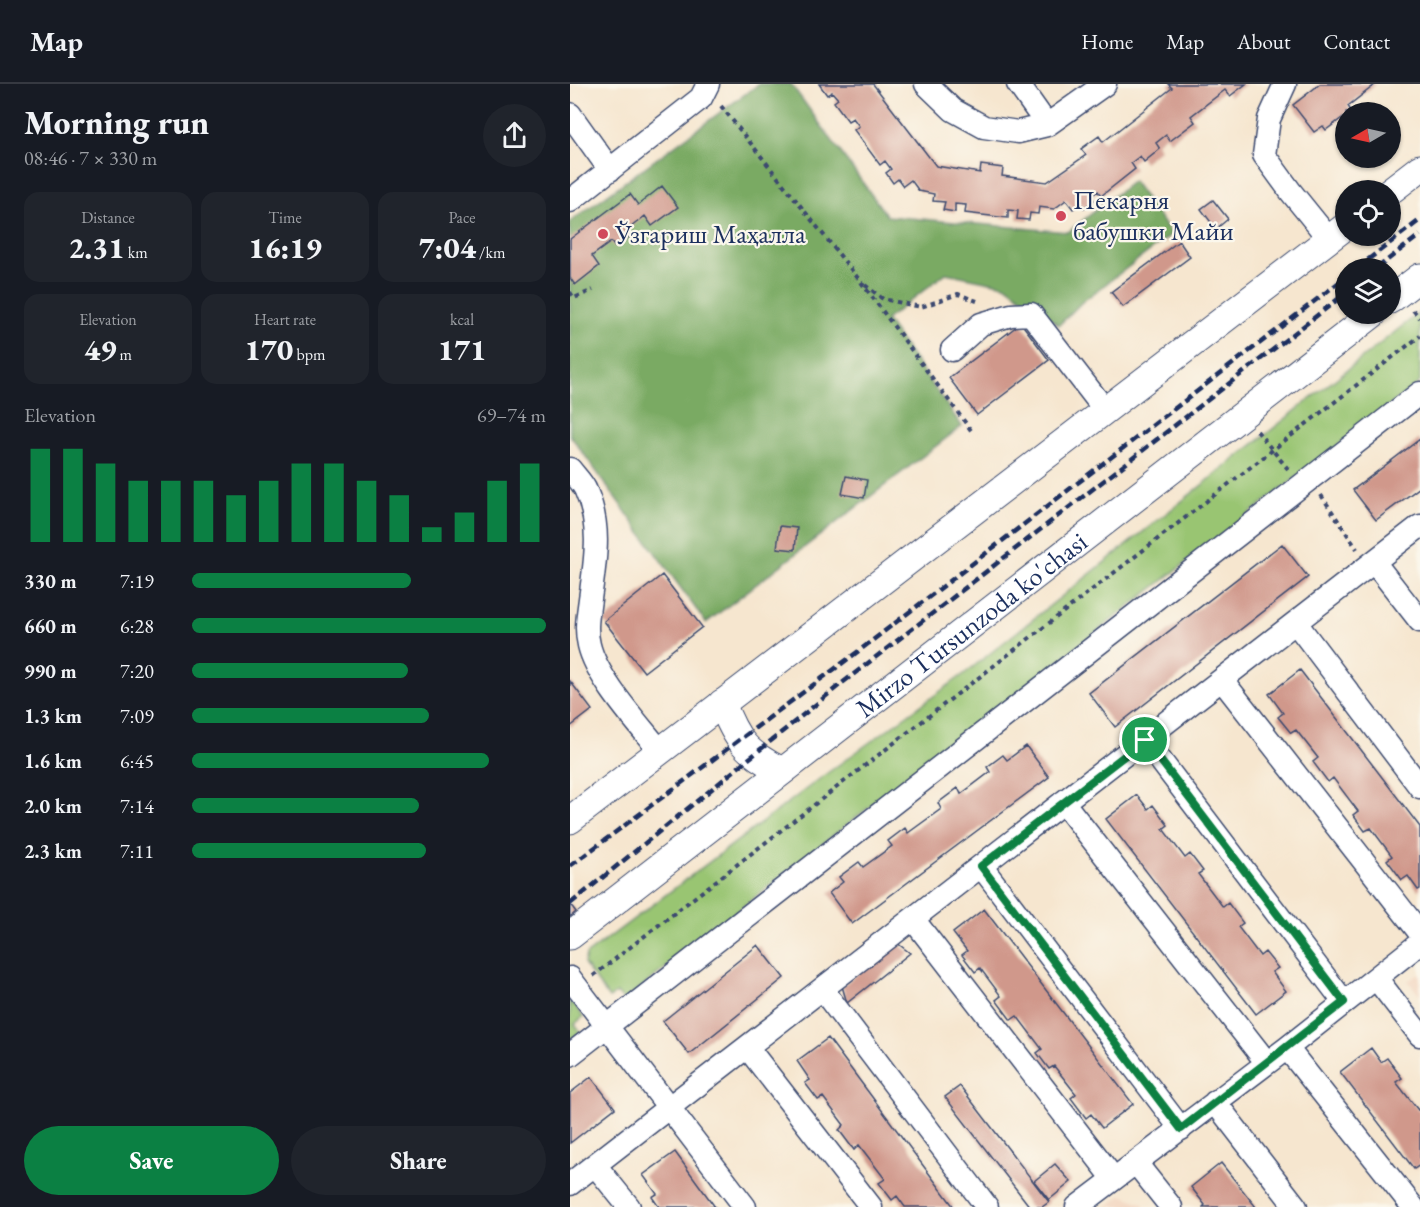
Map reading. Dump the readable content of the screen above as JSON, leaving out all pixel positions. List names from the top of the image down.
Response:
{
  "streets": {
    "main road": ["Mirzo Tursunzoda ko'chasi"]
  },
  "places": ["Пекарня бабушки Майи", "Ўзгариш Маҳалла"],
  "north": "left",
  "page": {
    "header": "Map",
    "nav": [
      "Home",
      "Map",
      "About",
      "Contact"
    ],
    "heading": ["Morning run", "08:46 · 7 × 330 m"],
    "stats": [
      ["Distance", "2.31 km"],
      ["Time", "16:19"],
      ["Pace", "7:04 /km"],
      ["Elevation", "49 m"],
      ["Heart rate", "170 bpm"],
      ["kcal", "171"]
    ],
    "chart": ["Elevation", "69–74 m"],
    "list": [
      {
        "name": "330 m",
        "note": "7:19"
      },
      {
        "name": "660 m",
        "note": "6:28"
      },
      {
        "name": "990 m",
        "note": "7:20"
      },
      {
        "name": "1.3 km",
        "note": "7:09"
      },
      {
        "name": "1.6 km",
        "note": "6:45"
      },
      {
        "name": "2.0 km",
        "note": "7:14"
      },
      {
        "name": "2.3 km",
        "note": "7:11"
      }
    ],
    "buttons": ["Save", "Share"]
  }
}
